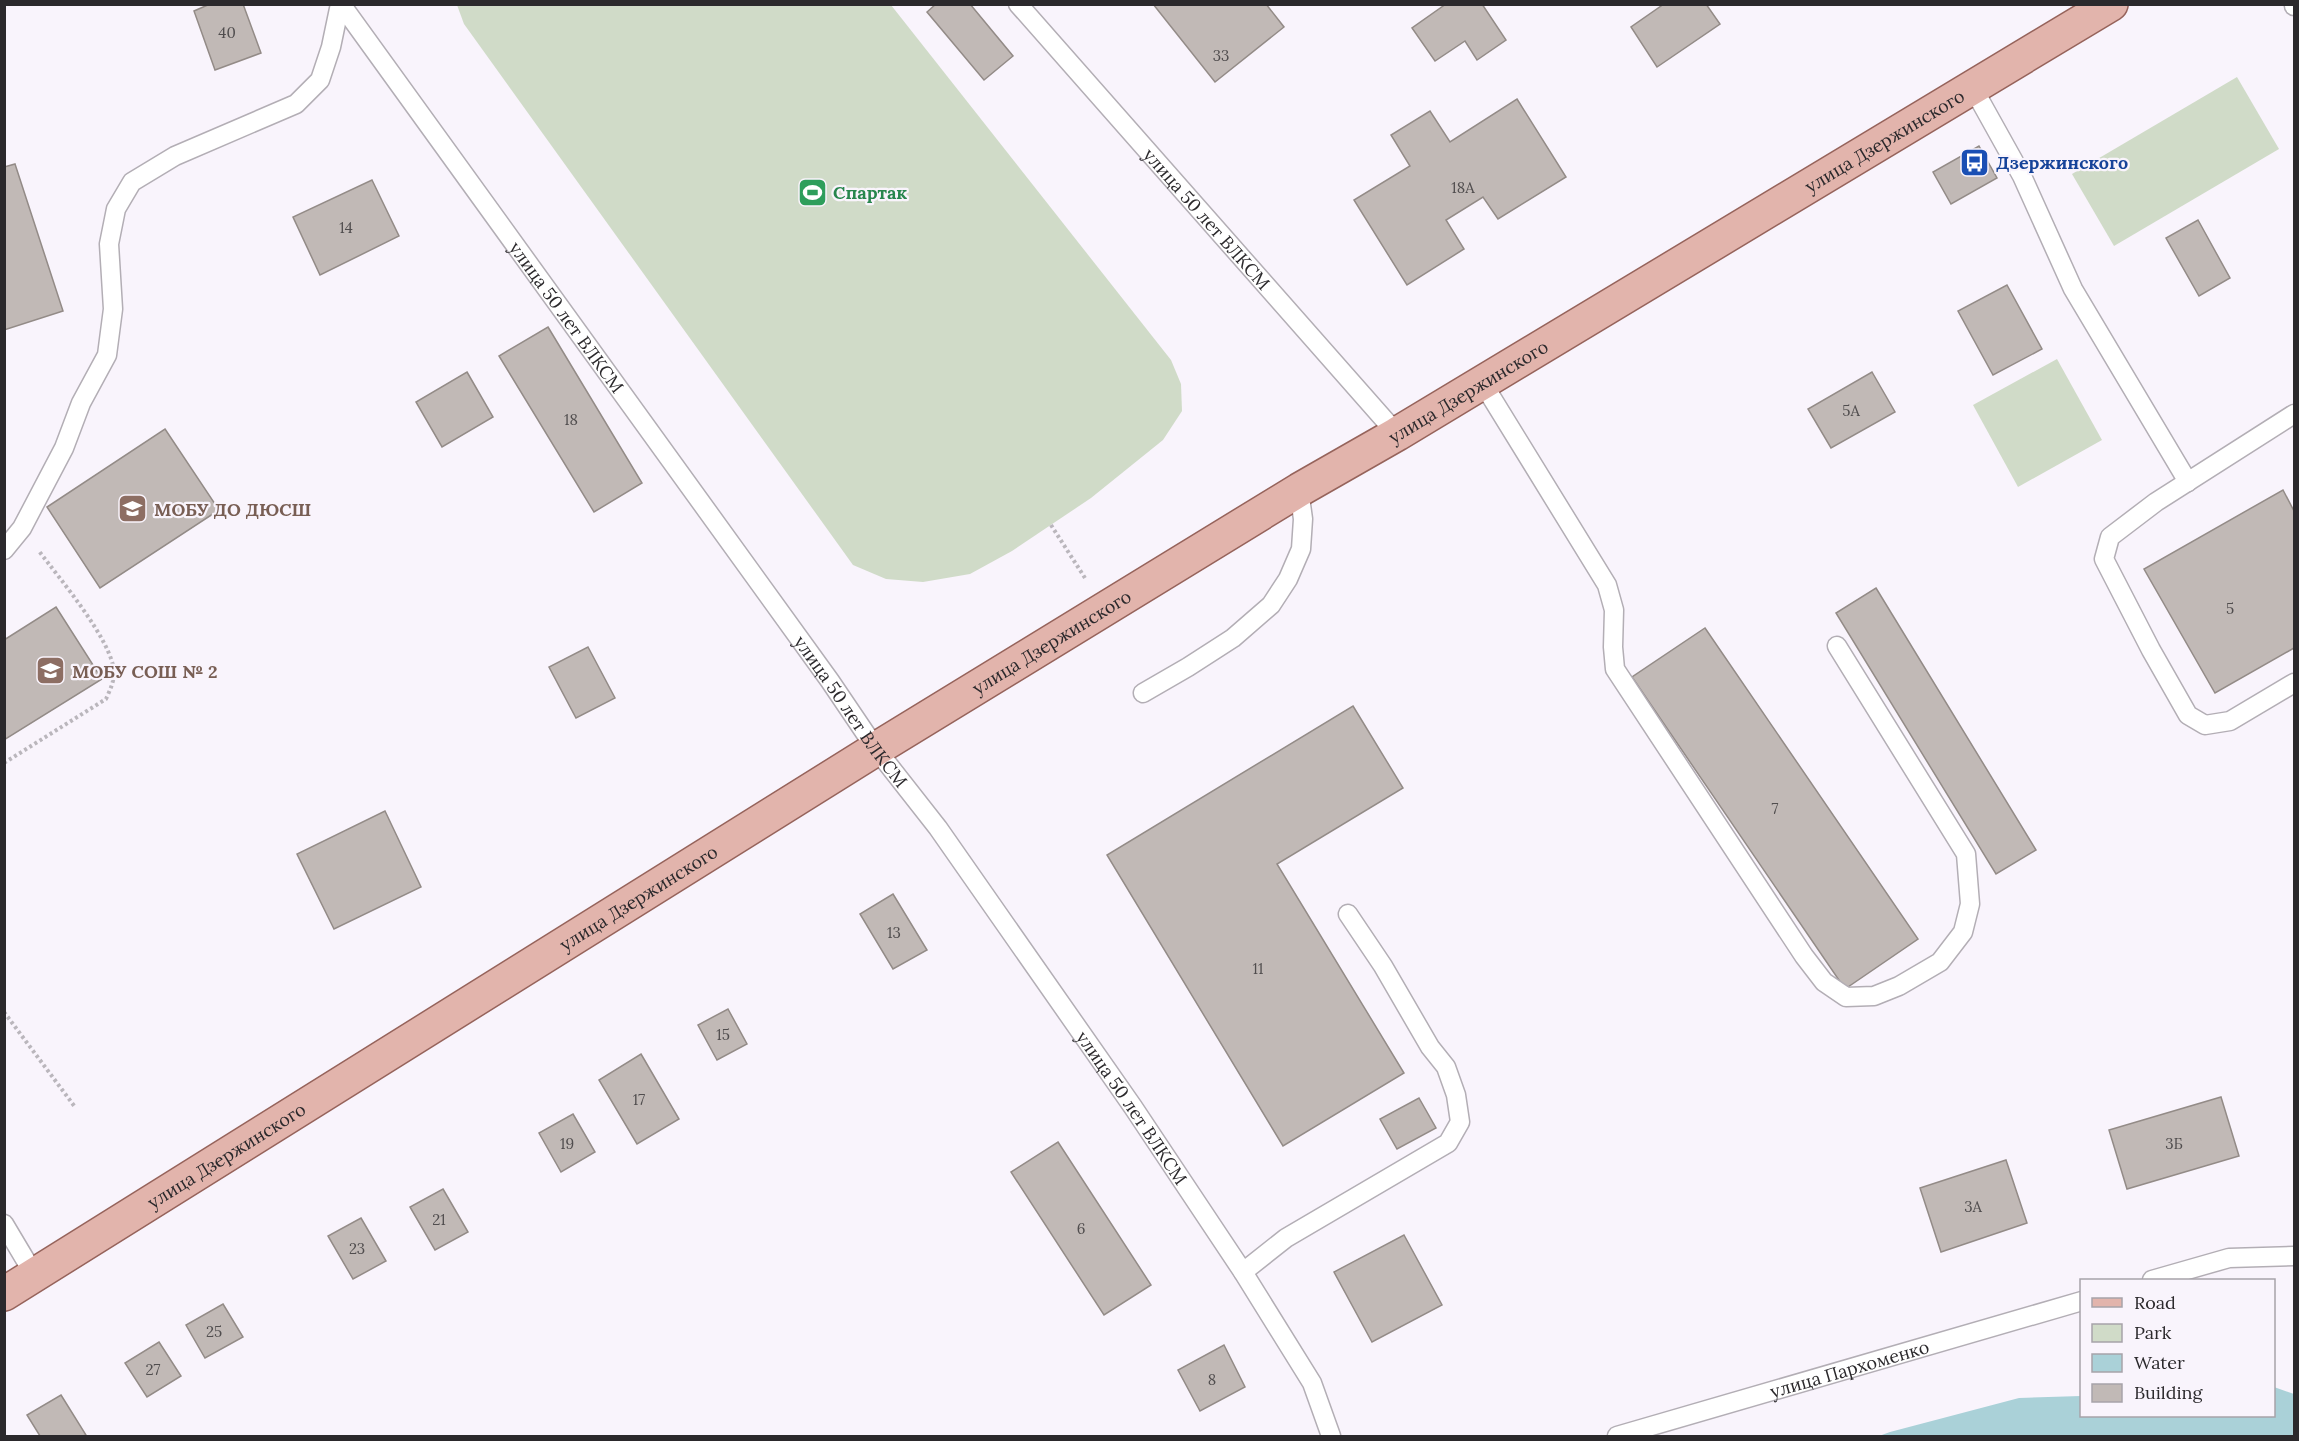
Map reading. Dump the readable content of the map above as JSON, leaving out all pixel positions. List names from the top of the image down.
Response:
{
  "streets": {
    "main road": ["улица Дзержинского"],
    "lane": ["улица 50 лет ВЛКСМ", "улица Пархоменко"]
  },
  "crossings": [
    ["улица Дзержинского", "улица 50 лет ВЛКСМ"]
  ],
  "places": {
    "bus stop": ["Дзержинского"],
    "sports": ["Спартак"],
    "school or university": ["МОБУ ДО ДЮСШ", "МОБУ СОШ № 2"]
  },
  "house_numbers": [
    "40",
    "33",
    "18А",
    "14",
    "5А",
    "18",
    "5",
    "7",
    "13",
    "11",
    "15",
    "17",
    "19",
    "3Б",
    "3А",
    "21",
    "6",
    "23",
    "25",
    "27",
    "8"
  ],
  "legend": [
    "Road",
    "Park",
    "Water",
    "Building"
  ]
}
